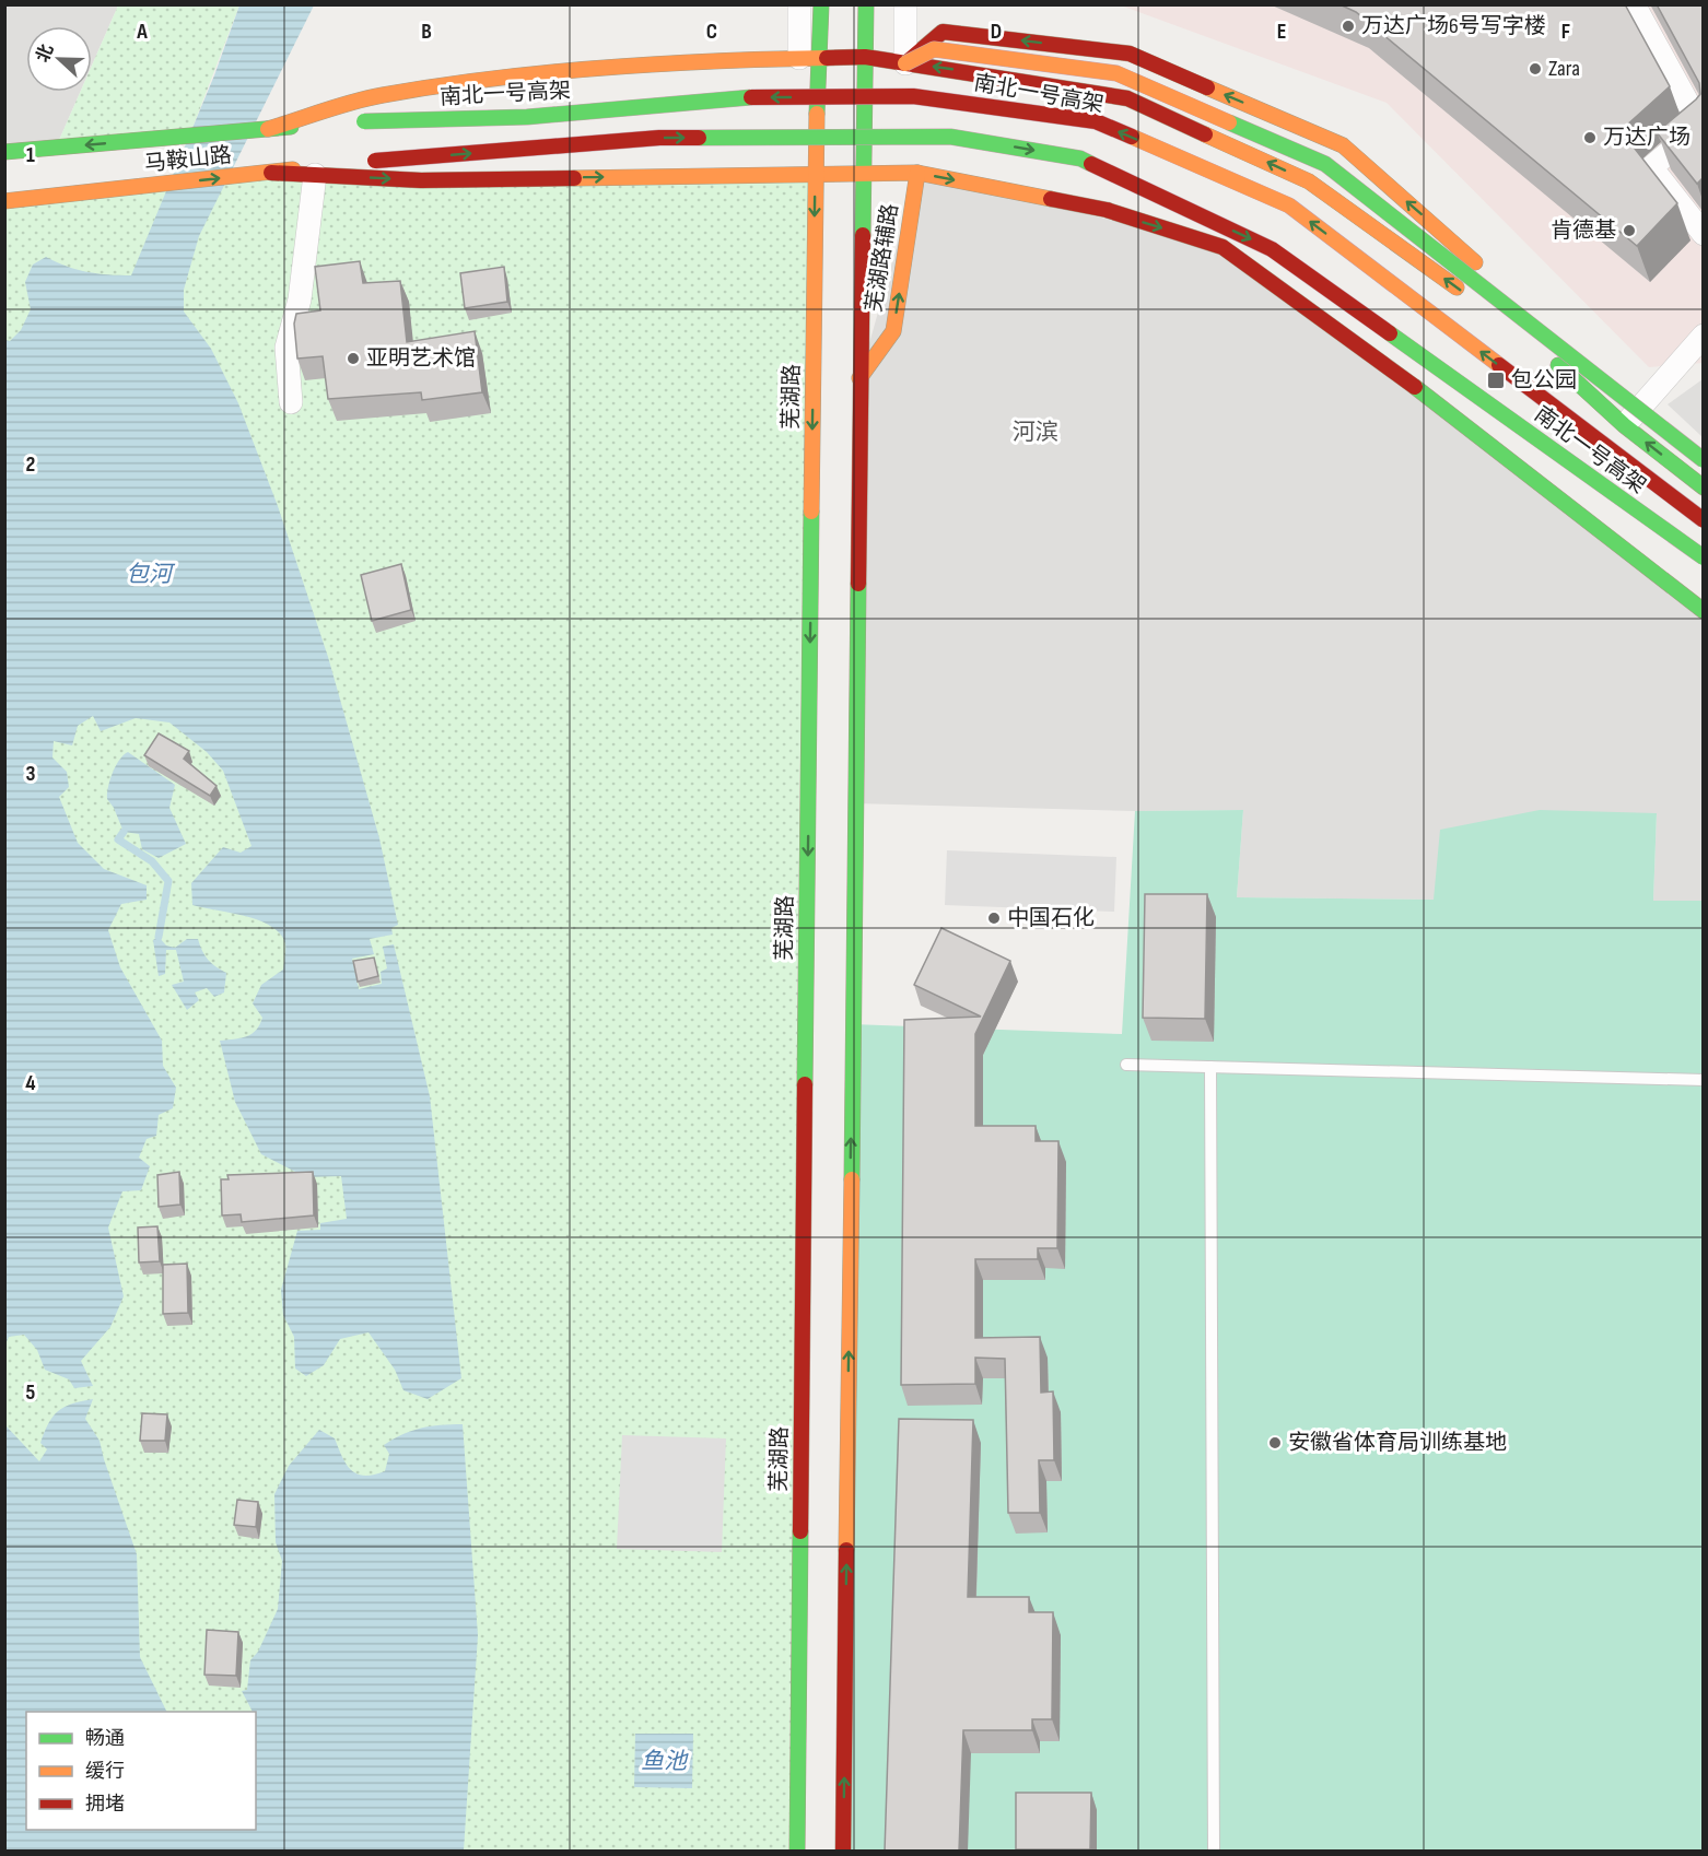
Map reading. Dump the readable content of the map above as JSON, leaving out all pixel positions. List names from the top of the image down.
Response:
{
  "streets": {
    "main road": [
      "南北一号高架",
      "马鞍山路",
      "芜湖路辅路",
      "芜湖路"
    ]
  },
  "crossings": [
    ["南北一号高架", "马鞍山路"]
  ],
  "districts": ["河滨"],
  "water": ["包河", "鱼池"],
  "places": {
    "other": [
      "万达广场6号写字楼",
      "Zara",
      "万达广场",
      "肯德基",
      "亚明艺术馆",
      "中国石化",
      "安徽省体育局训练基地"
    ],
    "transit": ["包公园"]
  },
  "legend": ["畅通", "缓行", "拥堵"],
  "north": "left",
  "grid": {
    "columns": [
      "A",
      "B",
      "C",
      "D",
      "E",
      "F"
    ],
    "rows": [
      "1",
      "2",
      "3",
      "4",
      "5"
    ]
  }
}
